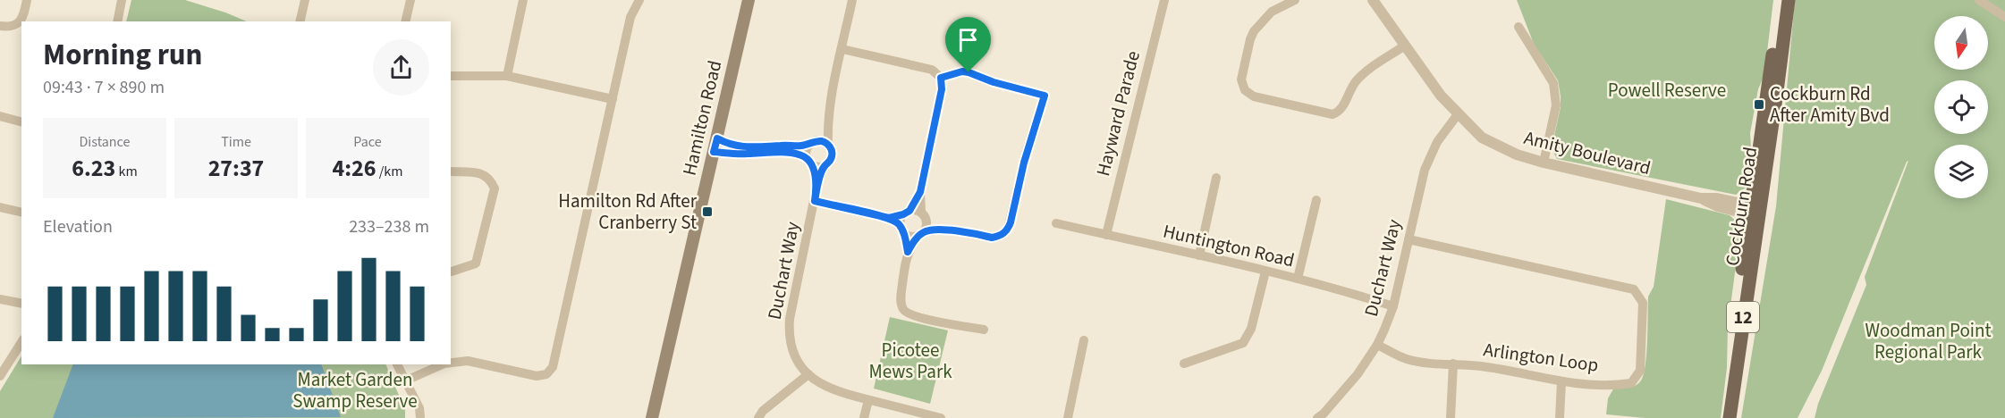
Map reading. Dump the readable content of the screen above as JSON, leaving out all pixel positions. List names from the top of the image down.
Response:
{
  "streets": {
    "main road": ["Hamilton Road", "Cockburn Road", "12"],
    "street": [
      "Hayward Parade",
      "Amity Boulevard",
      "Huntington Road",
      "Duchart Way",
      "Arlington Loop"
    ]
  },
  "crossings": [
    ["Hayward Parade", "Huntington Road"],
    ["Amity Boulevard", "Cockburn Road"],
    ["Amity Boulevard", "Duchart Way"],
    ["Huntington Road", "Duchart Way"],
    ["Duchart Way", "Arlington Loop"]
  ],
  "parks": [
    "Powell Reserve",
    "Woodman Point Regional Park",
    "Picotee Mews Park",
    "Market Garden Swamp Reserve"
  ],
  "places": {
    "transit": ["Cockburn Rd After Amity Bvd", "Hamilton Rd After Cranberry St"]
  },
  "north": "bottom",
  "page": {
    "heading": ["Morning run", "09:43 · 7 × 890 m"],
    "stats": [
      ["Distance", "6.23 km"],
      ["Time", "27:37"],
      ["Pace", "4:26 /km"]
    ],
    "chart": ["Elevation", "233–238 m"]
  }
}
